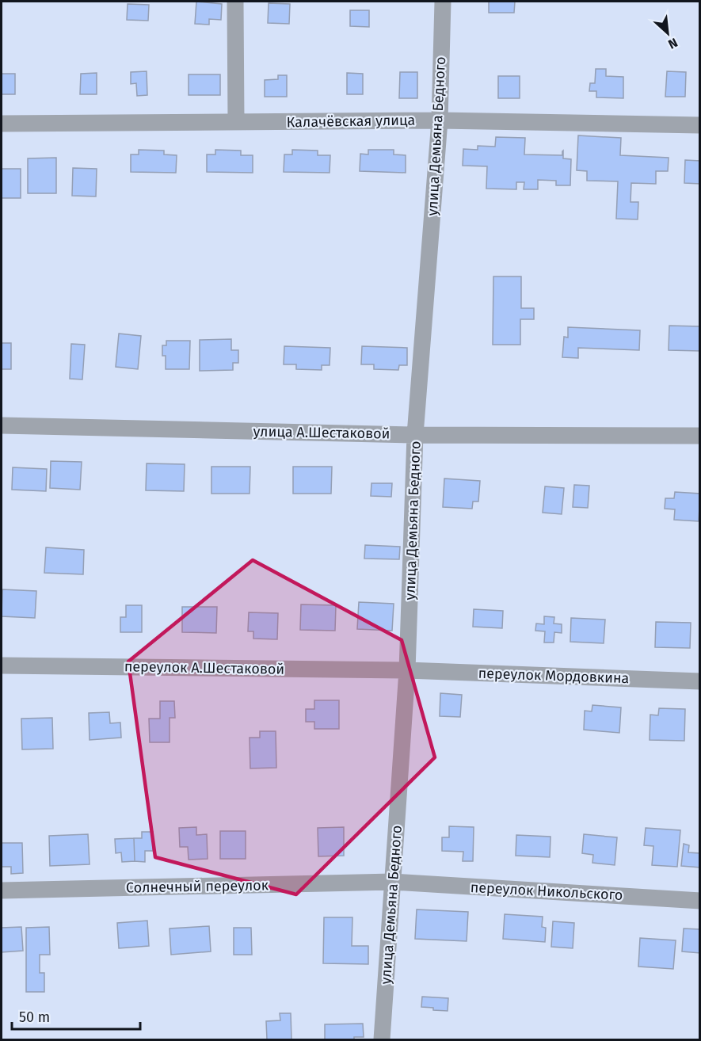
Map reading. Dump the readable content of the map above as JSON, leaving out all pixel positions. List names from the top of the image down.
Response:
{
  "streets": {
    "street": [
      "Калачёвская улица",
      "улица Демьяна Бедного",
      "улица А.Шестаковой",
      "переулок А.Шестаковой",
      "переулок Мордовкина",
      "Солнечный переулок",
      "переулок Никольского"
    ]
  },
  "crossings": [
    ["Калачёвская улица", "улица Демьяна Бедного"],
    ["улица Демьяна Бедного", "улица А.Шестаковой"],
    ["улица Демьяна Бедного", "переулок А.Шестаковой"],
    ["улица Демьяна Бедного", "переулок Мордовкина"],
    ["улица Демьяна Бедного", "Солнечный переулок"],
    ["улица Демьяна Бедного", "переулок Никольского"],
    ["переулок А.Шестаковой", "переулок Мордовкина"],
    ["Солнечный переулок", "переулок Никольского"]
  ],
  "scale_bar": "50 m",
  "north": "bottom right"
}
